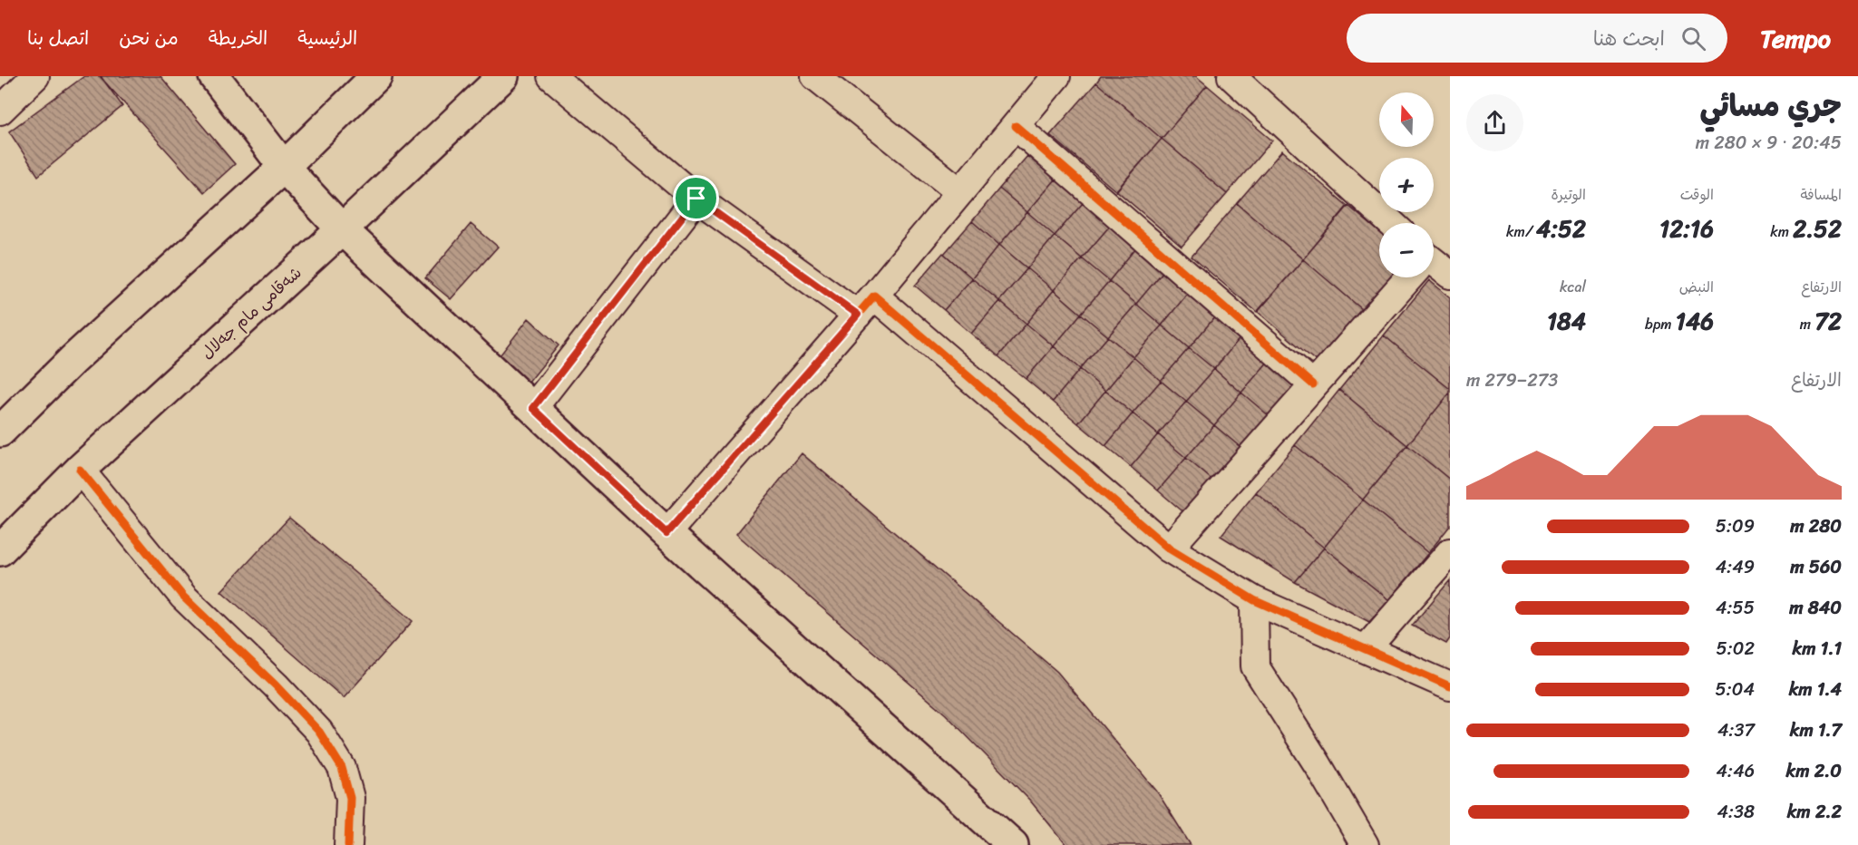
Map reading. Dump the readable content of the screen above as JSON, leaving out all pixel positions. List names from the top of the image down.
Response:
{
  "streets": {
    "main road": ["شەقامی مام جەلال"]
  },
  "north": "top",
  "page": {
    "header": "Tempo",
    "search": "ابحث هنا",
    "nav": [
      "الرئيسية",
      "الخريطة",
      "من نحن",
      "اتصل بنا"
    ],
    "heading": ["جري مسائي", "20:45 · 9 × 280 m"],
    "map_buttons": ["+", "−"],
    "stats": [
      ["المسافة", "2.52 km"],
      ["الوقت", "12:16"],
      ["الوتيرة", "4:52 /km"],
      ["الارتفاع", "72 m"],
      ["النبض", "146 bpm"],
      ["kcal", "184"]
    ],
    "chart": ["الارتفاع", "273–279 m"],
    "list": [
      {
        "name": "280 m",
        "note": "5:09"
      },
      {
        "name": "560 m",
        "note": "4:49"
      },
      {
        "name": "840 m",
        "note": "4:55"
      },
      {
        "name": "1.1 km",
        "note": "5:02"
      },
      {
        "name": "1.4 km",
        "note": "5:04"
      },
      {
        "name": "1.7 km",
        "note": "4:37"
      },
      {
        "name": "2.0 km",
        "note": "4:46"
      },
      {
        "name": "2.2 km",
        "note": "4:38"
      }
    ]
  }
}
